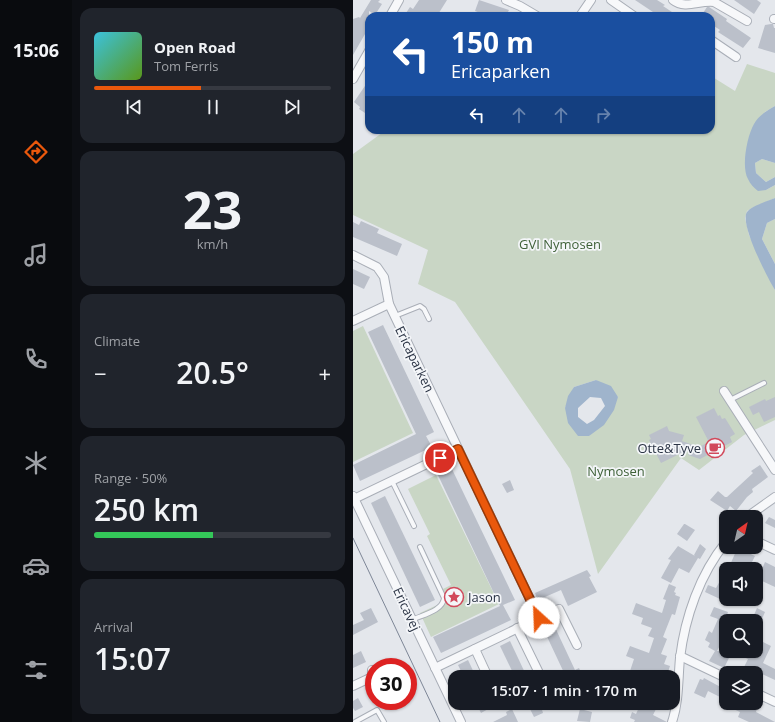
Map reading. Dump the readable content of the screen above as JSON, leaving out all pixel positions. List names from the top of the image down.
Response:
{
  "streets": {
    "street": ["Ericaparken", "Ericavej"]
  },
  "parks": ["GVI Nymosen", "Nymosen"],
  "places": {
    "cafe": ["Otte&Tyve"],
    "place": ["Jason"]
  },
  "north": "top right",
  "page": {
    "tabs": "15:06",
    "turn": ["150 m", "Ericaparken"],
    "song": ["Open Road", "Tom Ferris"],
    "tile": [
      ["23", "km/h"],
      "Climate",
      ["Range · 50%", "250 km"],
      ["Arrival", "15:07"]
    ],
    "heat": ["−", "20.5°", "+"],
    "limit": "30",
    "trip": "15:07 · 1 min · 170 m"
  }
}
